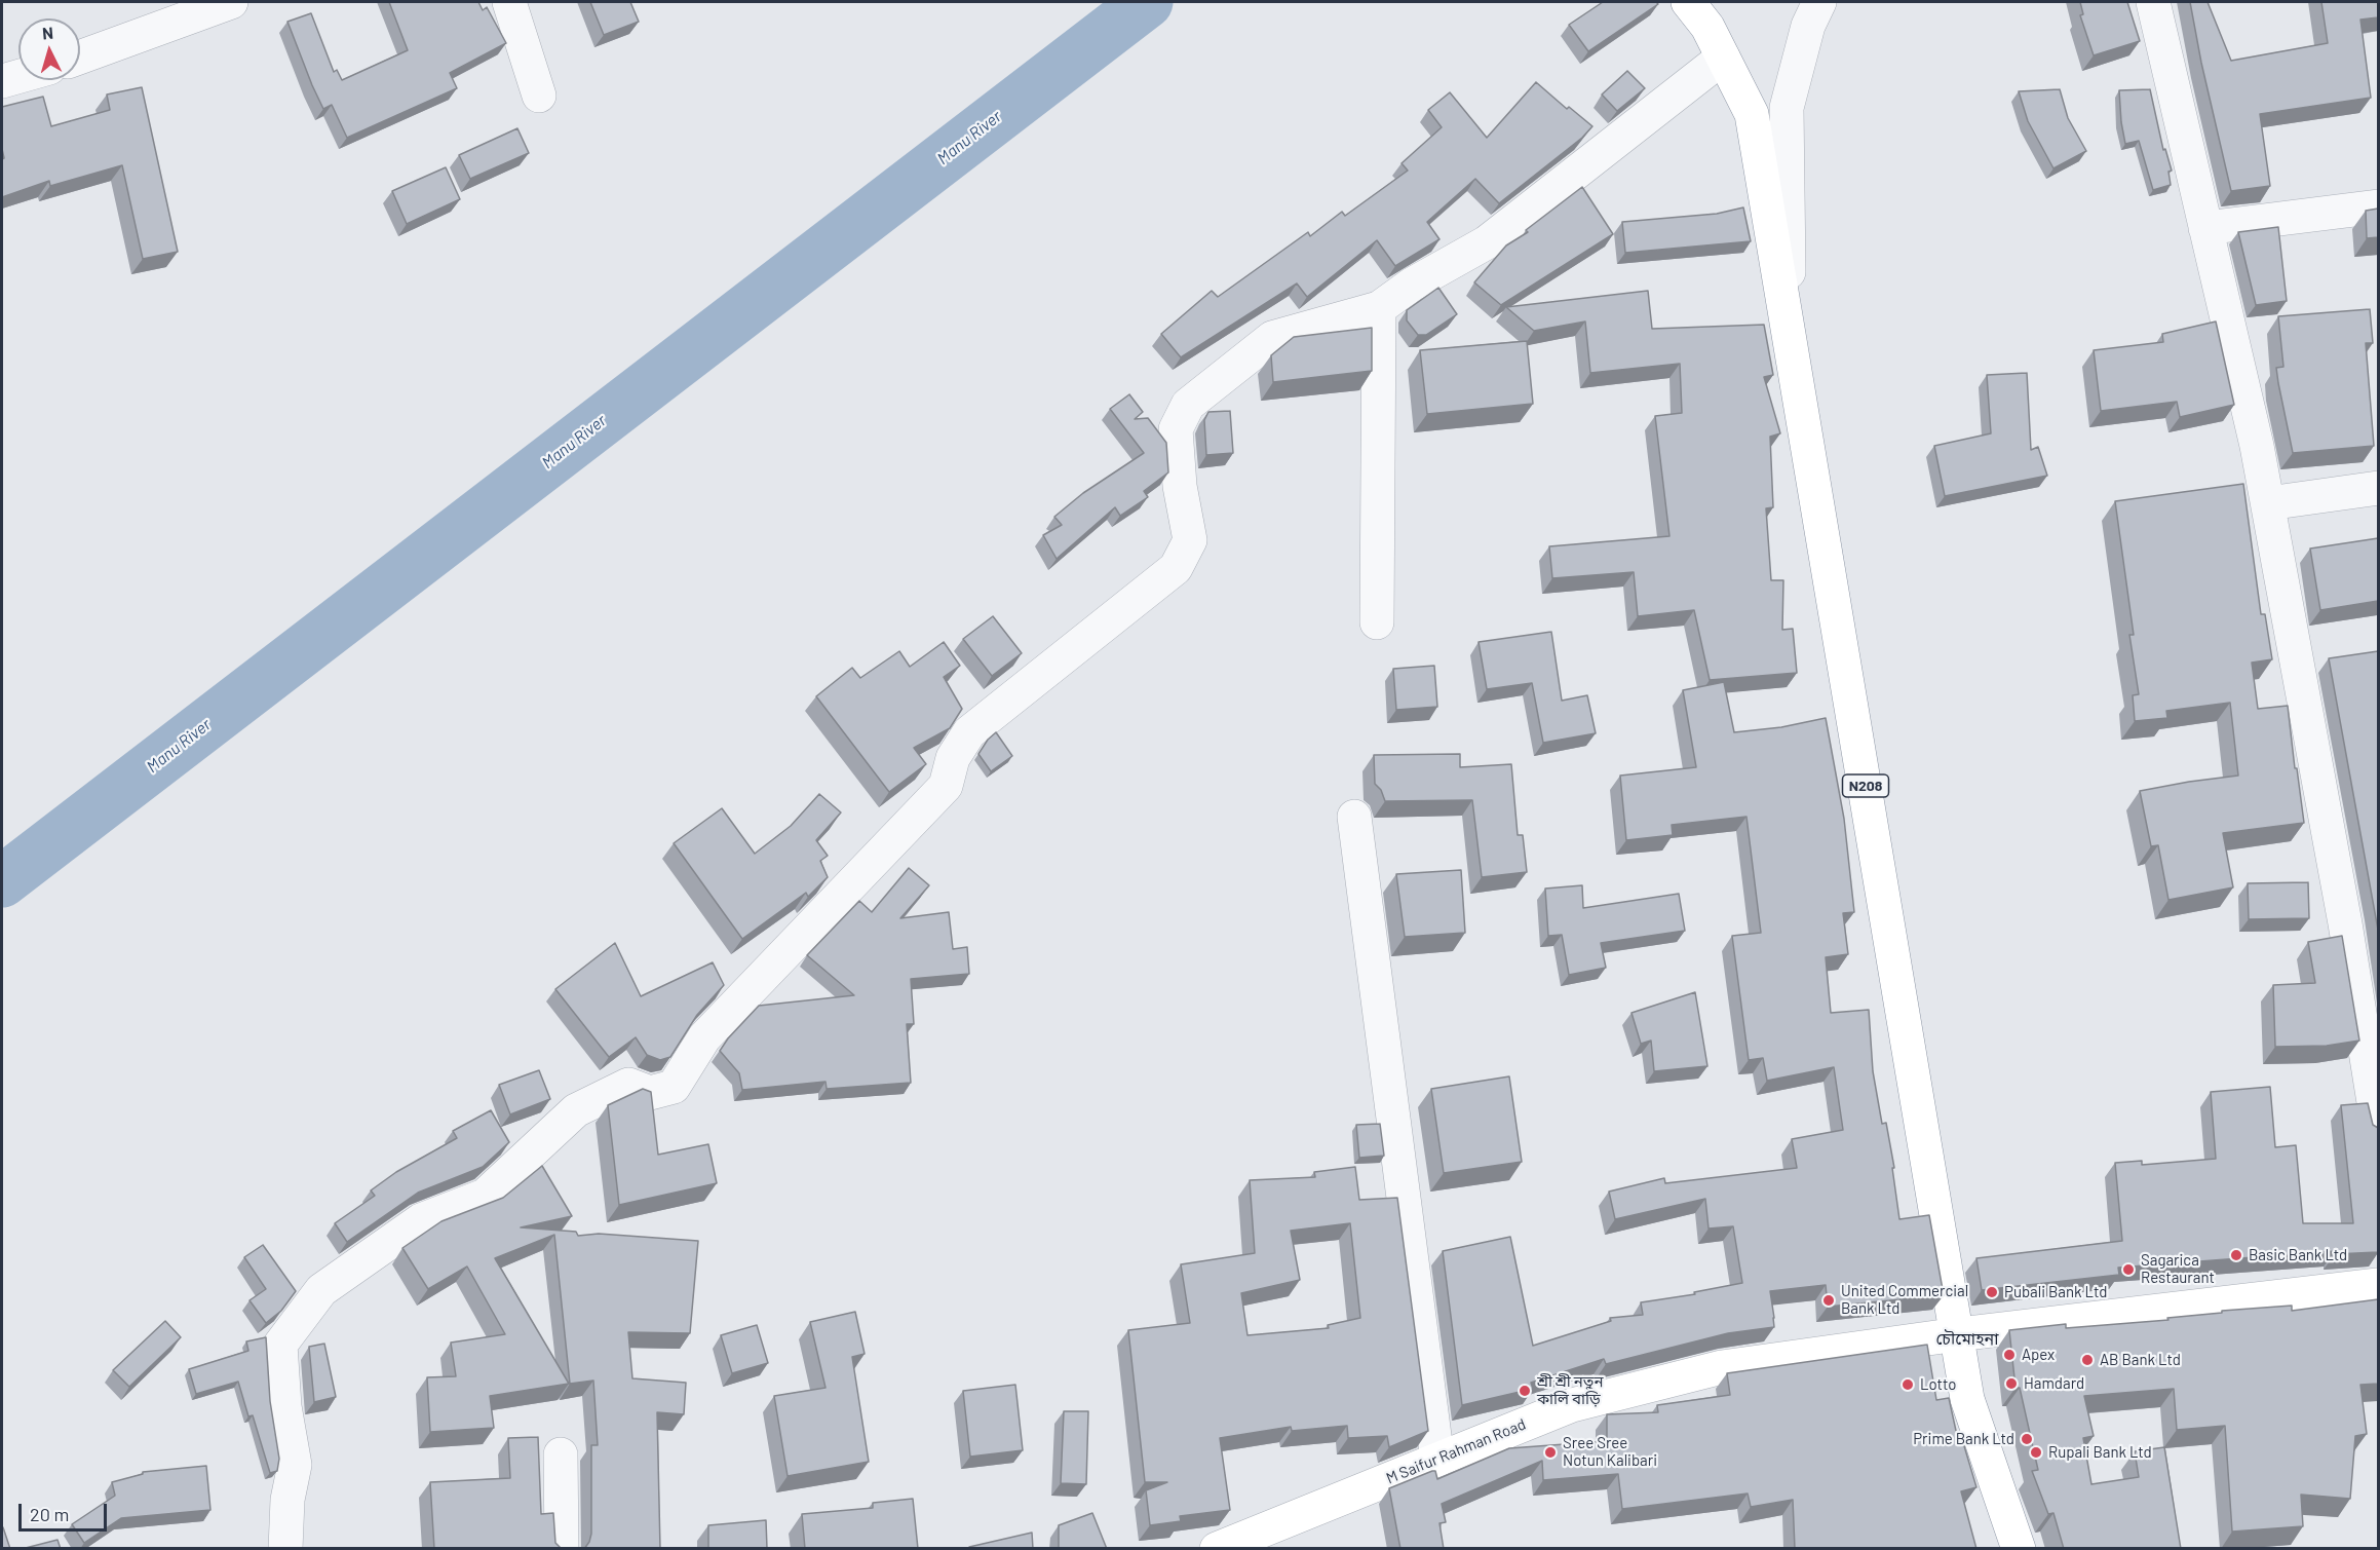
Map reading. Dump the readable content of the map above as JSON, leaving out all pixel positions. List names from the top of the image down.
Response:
{
  "streets": {
    "main road": ["N208", "M Saifur Rahman Road"]
  },
  "crossings": [
    ["N208", "M Saifur Rahman Road"]
  ],
  "districts": ["চৌমোহনা"],
  "water": ["Manu River"],
  "places": [
    "Basic Bank Ltd",
    "Sagarica Restaurant",
    "Pubali Bank Ltd",
    "United Commercial Bank Ltd",
    "Apex",
    "AB Bank Ltd",
    "Hamdard",
    "Lotto",
    "শ্রী শ্রী নতুন কালি বাড়ি",
    "Prime Bank Ltd",
    "Sree Sree Notun Kalibari",
    "Rupali Bank Ltd"
  ],
  "scale_bar": "20 m",
  "north": "top"
}
